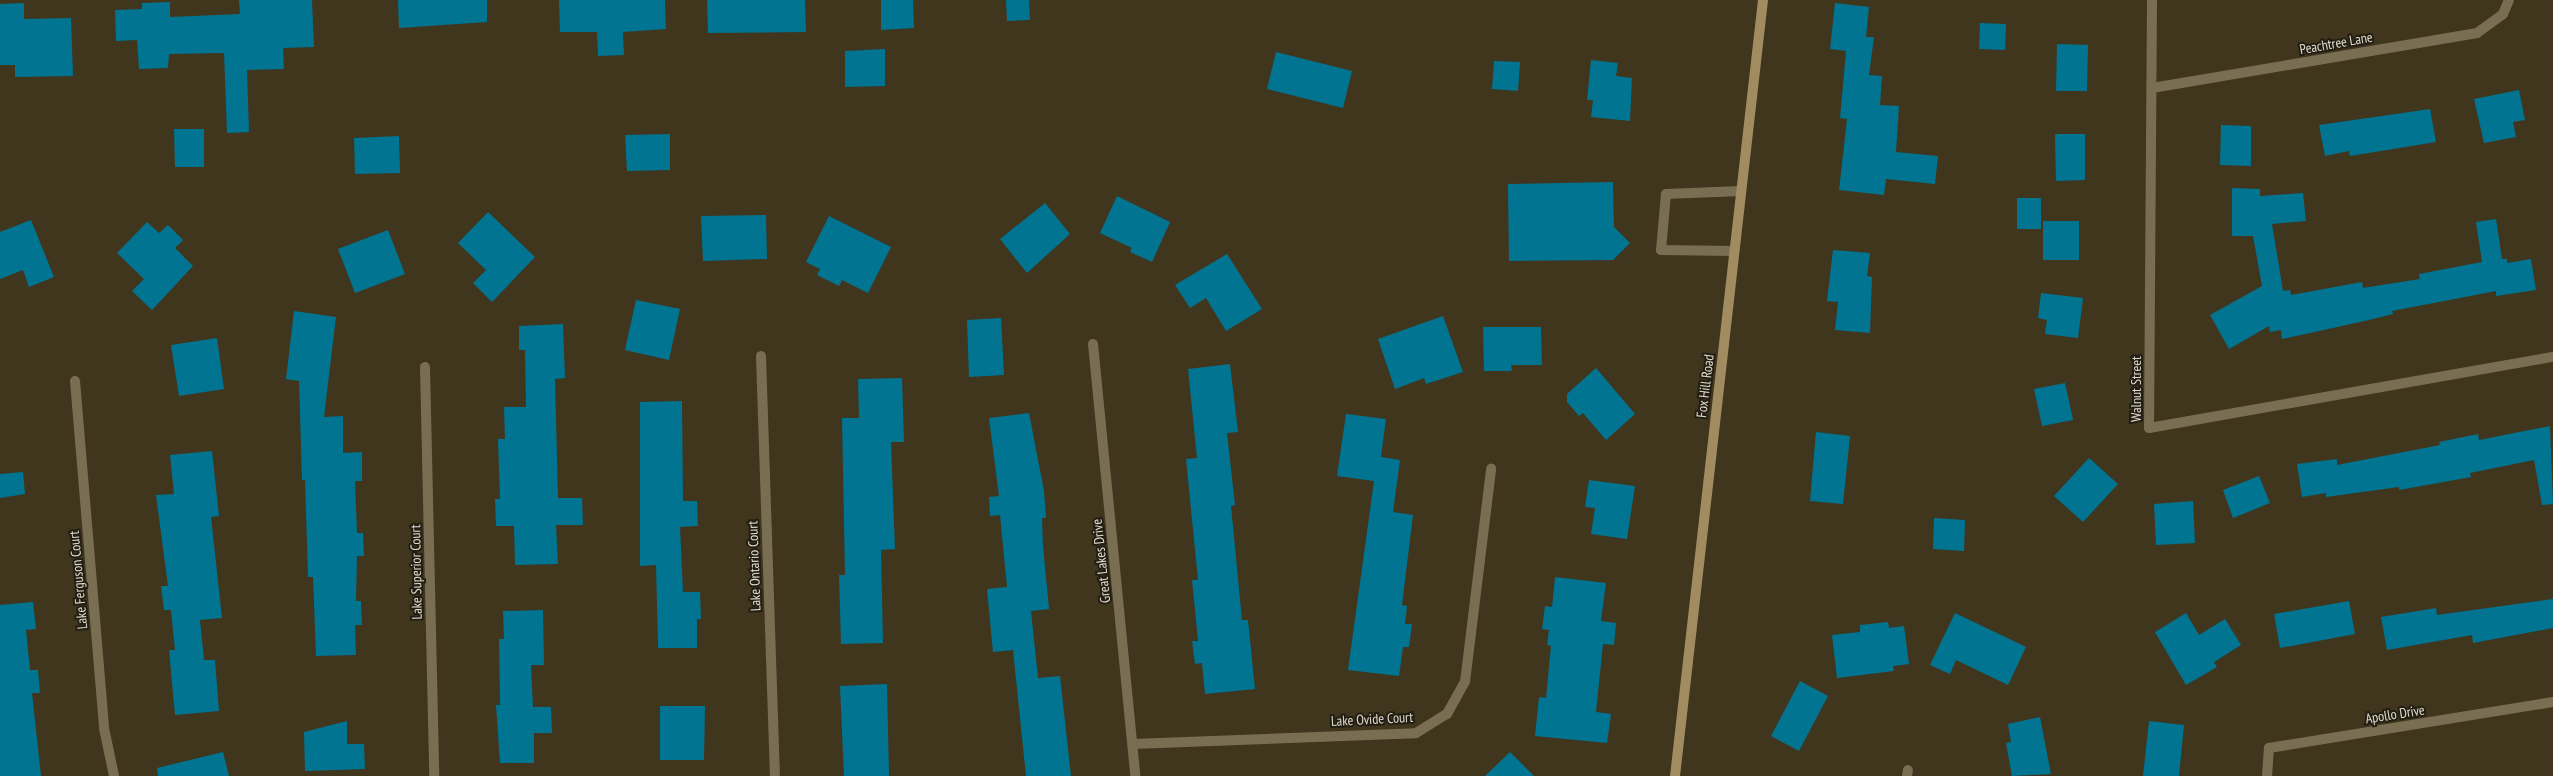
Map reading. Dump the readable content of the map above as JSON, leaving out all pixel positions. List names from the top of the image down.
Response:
{
  "streets": {
    "main road": ["Fox Hill Road"],
    "street": [
      "Peachtree Lane",
      "Walnut Street",
      "Great Lakes Drive",
      "Lake Ontario Court",
      "Lake Superior Court",
      "Lake Ferguson Court",
      "Apollo Drive",
      "Lake Ovide Court"
    ]
  },
  "crossings": [
    ["Peachtree Lane", "Walnut Street"],
    ["Great Lakes Drive", "Lake Ovide Court"]
  ]
}
